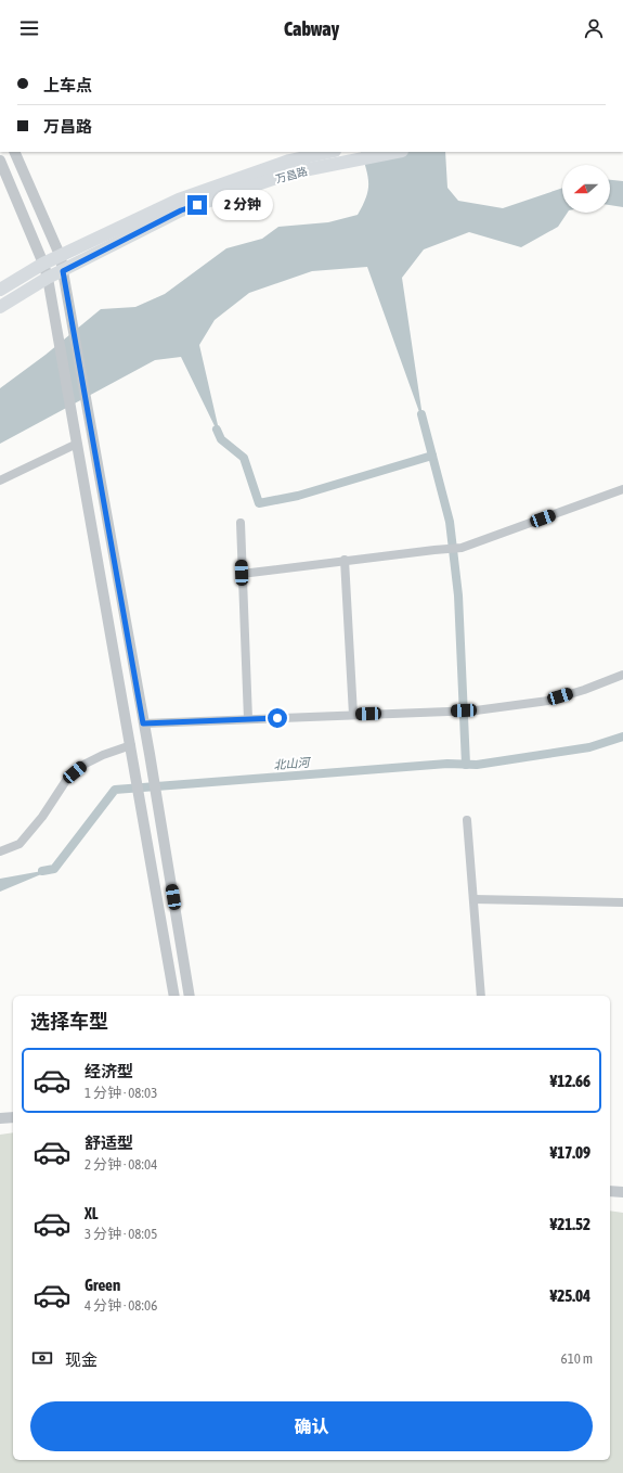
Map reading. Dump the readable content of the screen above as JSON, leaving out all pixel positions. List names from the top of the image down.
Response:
{
  "streets": {
    "main road": ["万昌路"]
  },
  "water": ["北山河"],
  "north": "left",
  "page": {
    "header": "Cabway",
    "banner": ["上车点", "万昌路"],
    "bubble": "2 分钟",
    "heading": "选择车型",
    "list": [
      {
        "name": "经济型",
        "note": "1 分钟 · 08:03",
        "value": "¥12.66"
      },
      {
        "name": "舒适型",
        "note": "2 分钟 · 08:04",
        "value": "¥17.09"
      },
      {
        "name": "XL",
        "note": "3 分钟 · 08:05",
        "value": "¥21.52"
      },
      {
        "name": "Green",
        "note": "4 分钟 · 08:06",
        "value": "¥25.04"
      }
    ],
    "pay": ["现金", "610 m"],
    "buttons": "确认"
  }
}
